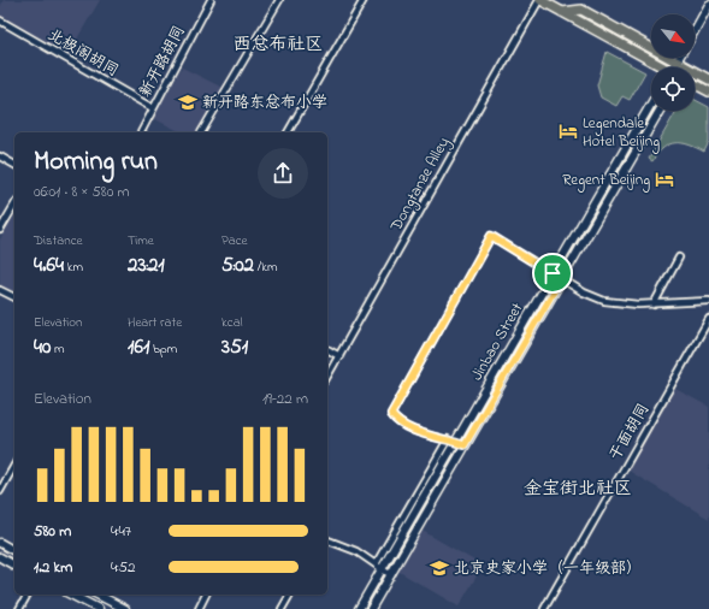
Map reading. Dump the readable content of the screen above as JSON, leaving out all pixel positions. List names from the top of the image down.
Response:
{
  "streets": {
    "main road": ["Jinbao Street"],
    "street": [
      "北极阁胡同",
      "新开路胡同",
      "Dongtanze Alley",
      "干面胡同"
    ]
  },
  "crossings": [
    ["北极阁胡同", "新开路胡同"]
  ],
  "districts": ["西总布社区", "金宝街北社区"],
  "places": {
    "school or university": ["新开路东总布小学", "北京史家小学（一年级部）"],
    "hotel": ["Legendale Hotel Beijing", "Regent Beijing"]
  },
  "north": "bottom right",
  "page": {
    "heading": ["Morning run", "06:01 · 8 × 580 m"],
    "stats": [
      ["Distance", "4.64 km"],
      ["Time", "23:21"],
      ["Pace", "5:02 /km"],
      ["Elevation", "40 m"],
      ["Heart rate", "161 bpm"],
      ["kcal", "351"]
    ],
    "chart": ["Elevation", "19–22 m"],
    "list": [
      {
        "name": "580 m",
        "note": "4:47"
      },
      {
        "name": "1.2 km",
        "note": "4:52"
      }
    ]
  }
}
